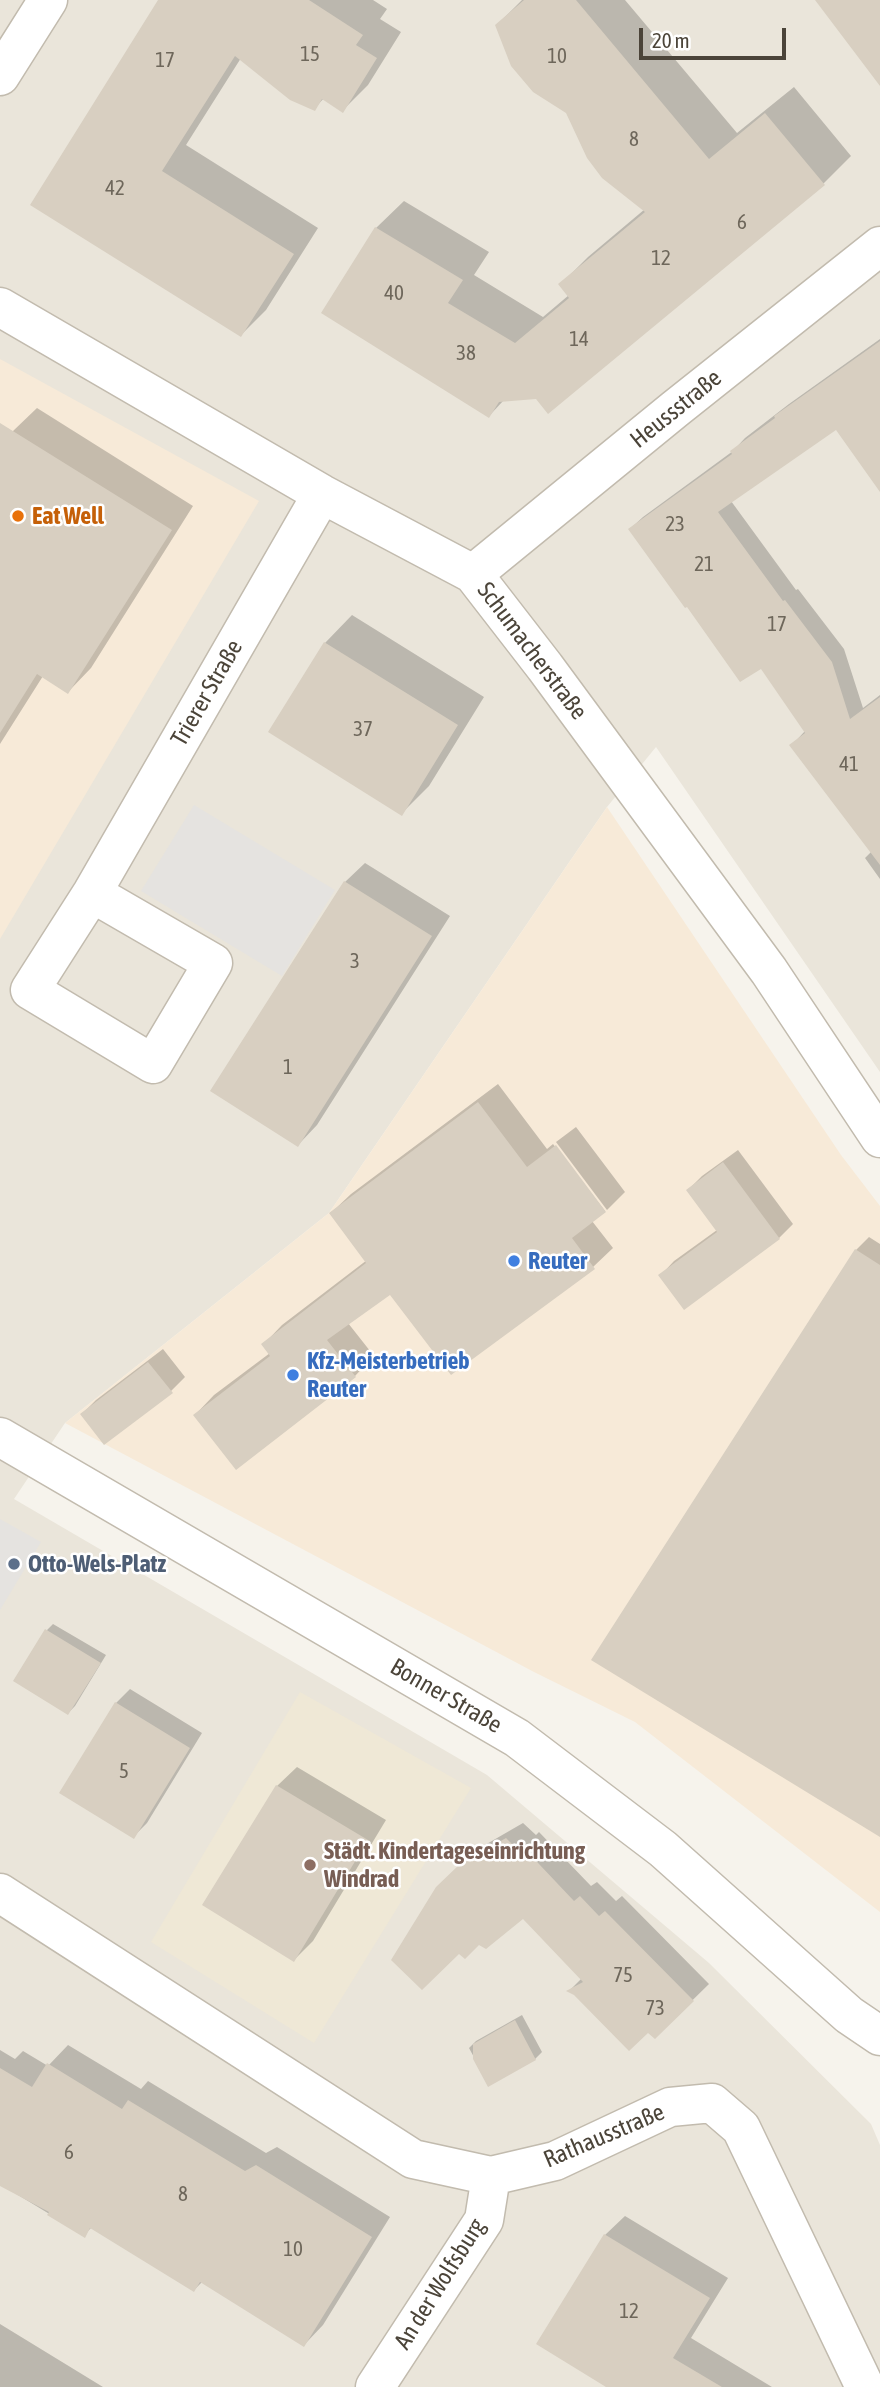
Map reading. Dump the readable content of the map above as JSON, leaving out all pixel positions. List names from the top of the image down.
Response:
{
  "streets": {
    "street": [
      "Heussstraße",
      "Schumacherstraße",
      "Trierer Straße",
      "Bonner Straße",
      "Rathausstraße",
      "An der Wolfsburg"
    ]
  },
  "crossings": [
    ["Heussstraße", "Schumacherstraße"],
    ["Schumacherstraße", "Trierer Straße"],
    ["Rathausstraße", "An der Wolfsburg"]
  ],
  "places": [
    "Eat Well",
    "Reuter",
    "Kfz-Meisterbetrieb Reuter",
    "Otto-Wels-Platz",
    "Städt. Kindertageseinrichtung Windrad"
  ],
  "house_numbers": [
    "15",
    "10",
    "17",
    "8",
    "42",
    "6",
    "12",
    "40",
    "14",
    "38",
    "23",
    "21",
    "17",
    "37",
    "41",
    "3",
    "1",
    "5",
    "75",
    "73",
    "6",
    "8",
    "10",
    "12"
  ],
  "scale_bar": "20 m"
}
